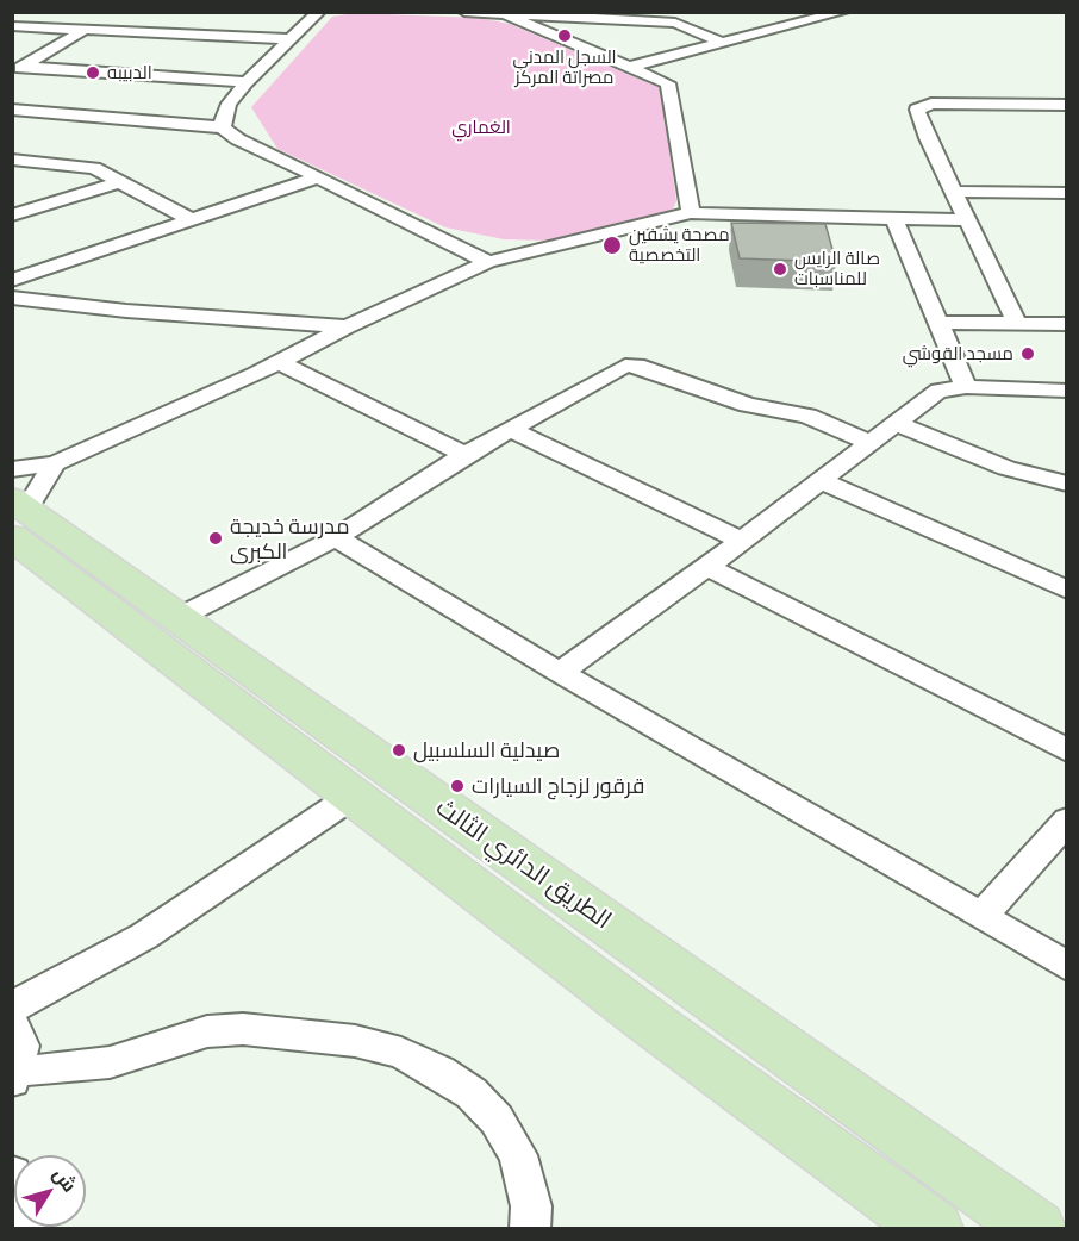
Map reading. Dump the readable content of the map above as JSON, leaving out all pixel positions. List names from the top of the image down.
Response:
{
  "streets": {
    "main road": ["الطريق الدائري الثالث"]
  },
  "parks": ["الغماري"],
  "places": [
    "السجل المدني مصراتة المركز",
    "الدبيبه",
    "مصحة يشفين التخصصية",
    "صالة الرايس للمناسبات",
    "مسجد القوشي",
    "مدرسة خديجة الكبرى",
    "صيدلية السلسبيل",
    "قرقور لزجاج السيارات"
  ],
  "north": "top right"
}
